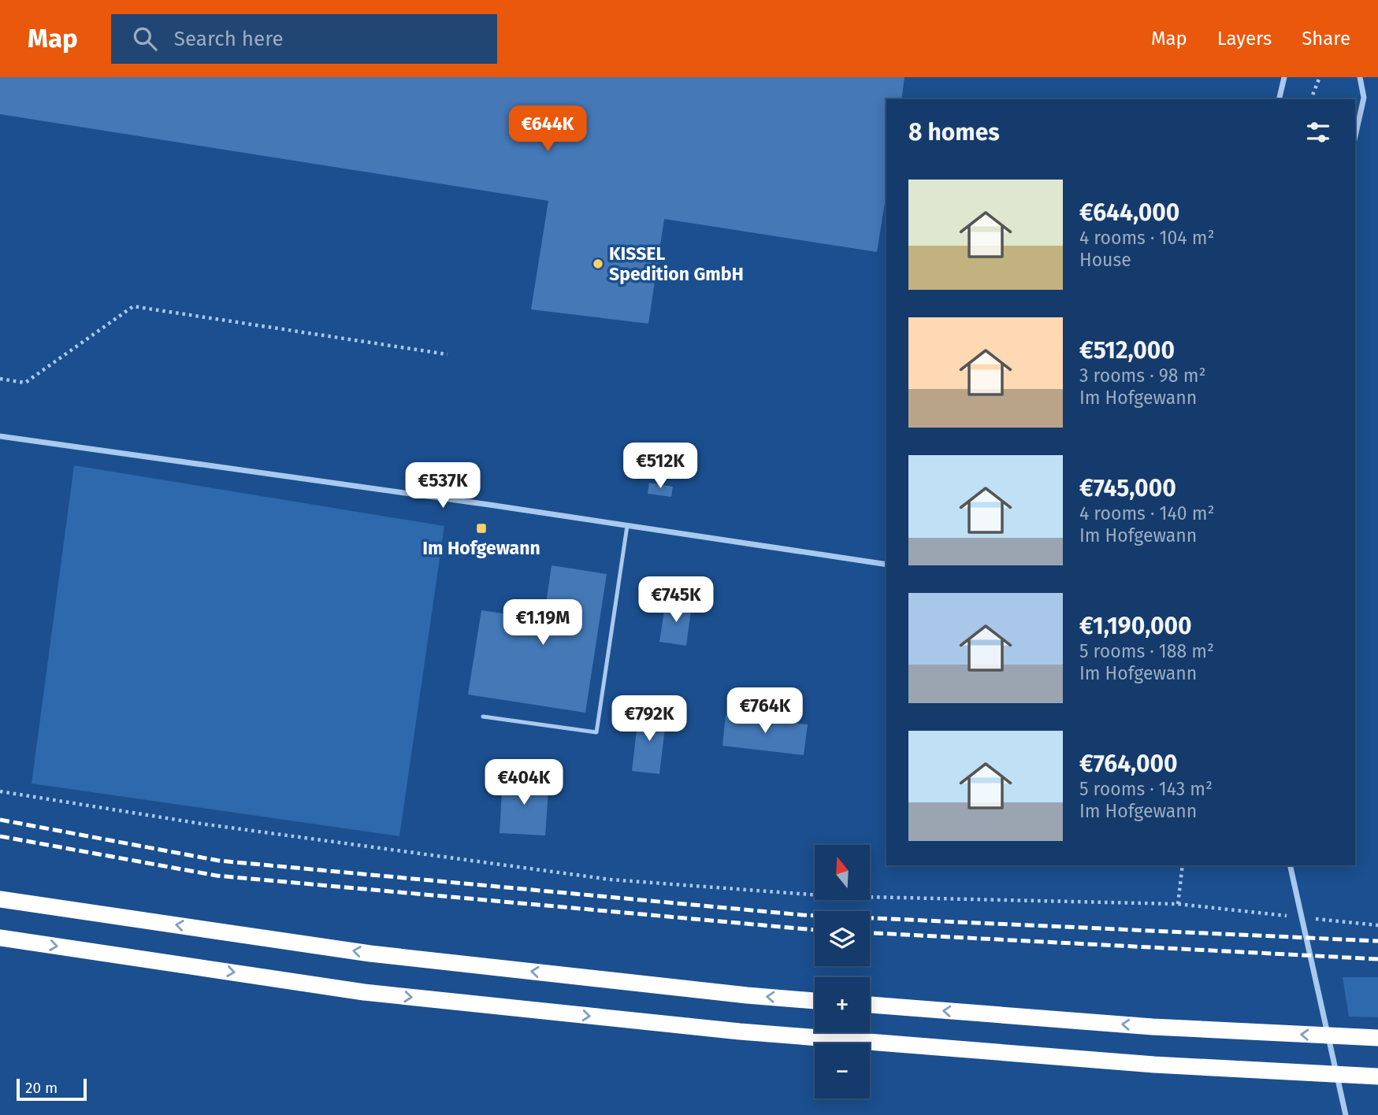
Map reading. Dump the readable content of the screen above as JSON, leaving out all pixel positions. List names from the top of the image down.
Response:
{
  "places": {
    "other": ["KISSEL Spedition GmbH"],
    "transit": ["Im Hofgewann"]
  },
  "scale_bar": "20 m",
  "north": "top",
  "page": {
    "header": "Map",
    "search": "Search here",
    "nav": ["Map", "Layers", "Share"],
    "heading": "8 homes",
    "price": [
      "€644K",
      "€512K",
      "€537K",
      "€745K",
      "€1.19M",
      "€764K",
      "€792K",
      "€404K"
    ],
    "list": [
      {
        "name": "€644,000",
        "note": "4 rooms · 104 m² · House"
      },
      {
        "name": "€512,000",
        "note": "3 rooms · 98 m² · Im Hofgewann"
      },
      {
        "name": "€745,000",
        "note": "4 rooms · 140 m² · Im Hofgewann"
      },
      {
        "name": "€1,190,000",
        "note": "5 rooms · 188 m² · Im Hofgewann"
      },
      {
        "name": "€764,000",
        "note": "5 rooms · 143 m² · Im Hofgewann"
      }
    ],
    "map_buttons": ["+", "−"],
    "scale": "20 m"
  }
}
